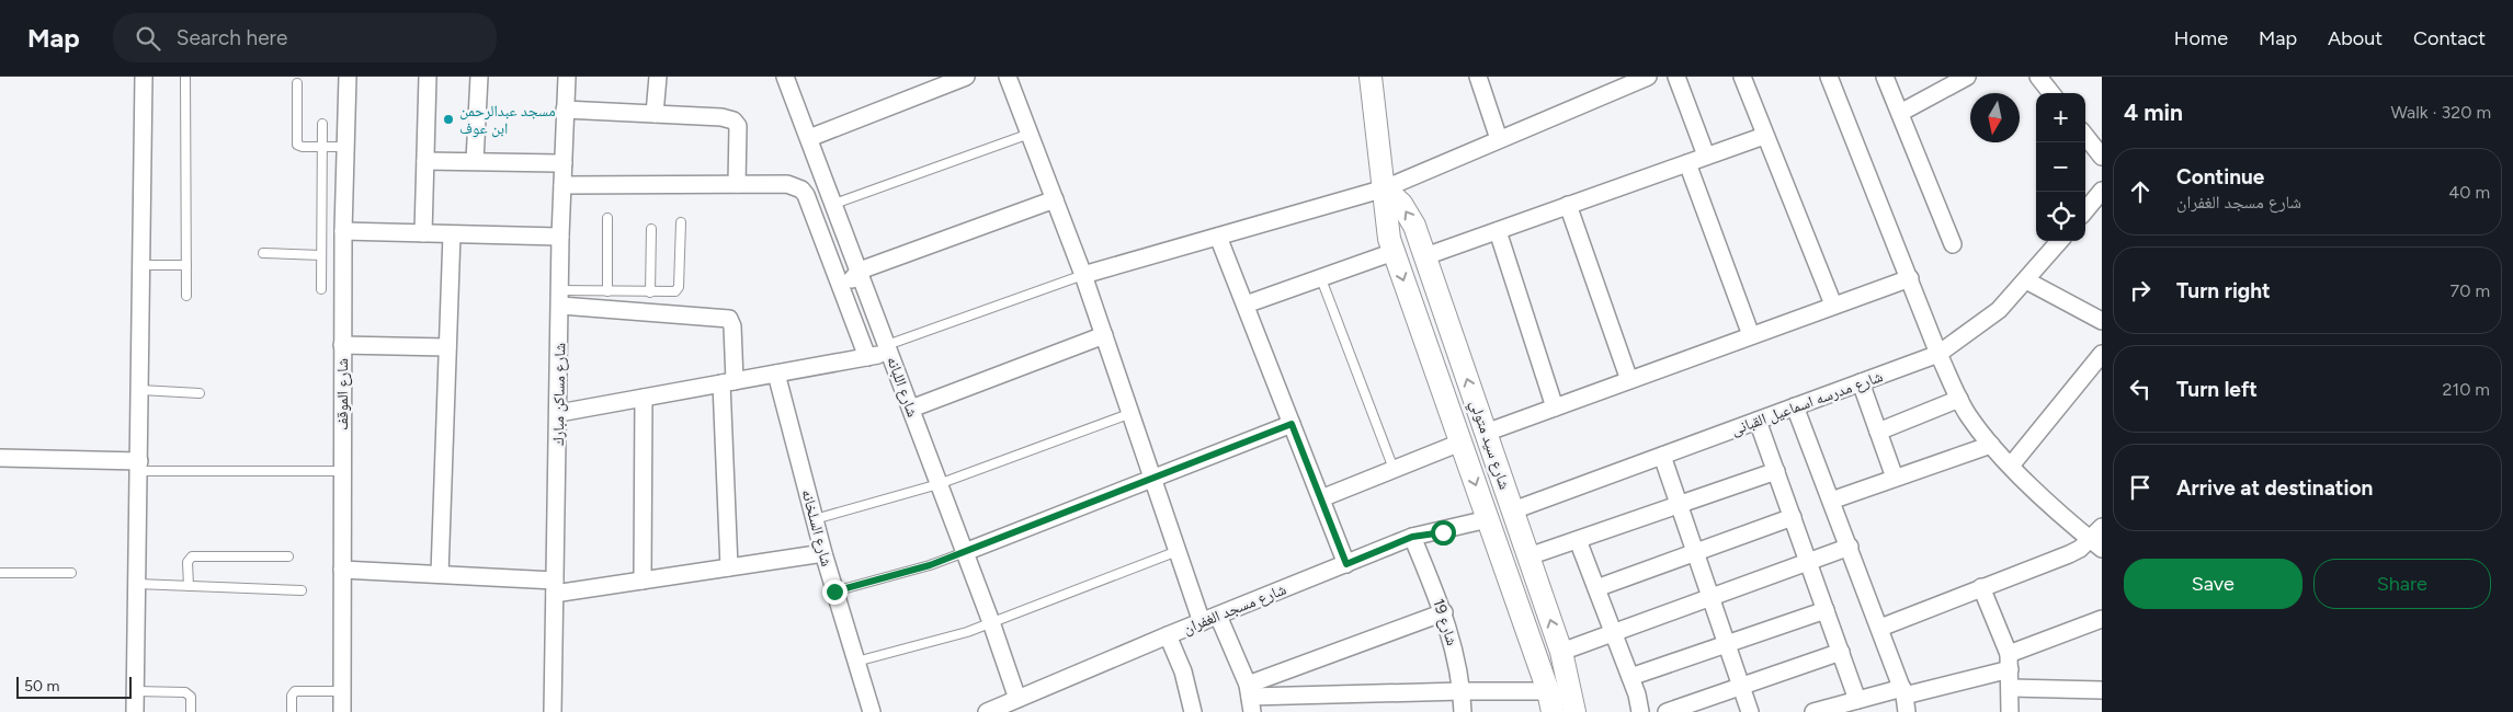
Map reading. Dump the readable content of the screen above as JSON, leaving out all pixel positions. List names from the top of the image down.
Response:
{
  "streets": {
    "street": [
      "شارع اللبانه",
      "شارع الموقف",
      "شارع مساكن مبارك",
      "شارع مدرسه اسماعيل القبانى",
      "شارع سيد متولي",
      "شارع السلخانه",
      "شارع مسجد الغفران",
      "شارع 19"
    ]
  },
  "crossings": [
    ["شارع اللبانه", "شارع مسجد الغفران"],
    ["شارع مدرسه اسماعيل القبانى", "شارع سيد متولي"],
    ["شارع سيد متولي", "شارع مسجد الغفران"],
    ["شارع مسجد الغفران", "شارع 19"]
  ],
  "places": ["مسجد عبدالرحمن ابن عوف"],
  "scale_bar": "50 m",
  "north": "bottom",
  "page": {
    "header": "Map",
    "search": "Search here",
    "nav": [
      "Home",
      "Map",
      "About",
      "Contact"
    ],
    "heading": ["4 min", "Walk · 320 m"],
    "map_buttons": ["+", "−"],
    "list": [
      ["Continue", "شارع مسجد الغفران", "40 m"],
      ["Turn right", "70 m"],
      ["Turn left", "210 m"],
      "Arrive at destination"
    ],
    "buttons": ["Save", "Share"],
    "scale": "50 m"
  }
}
